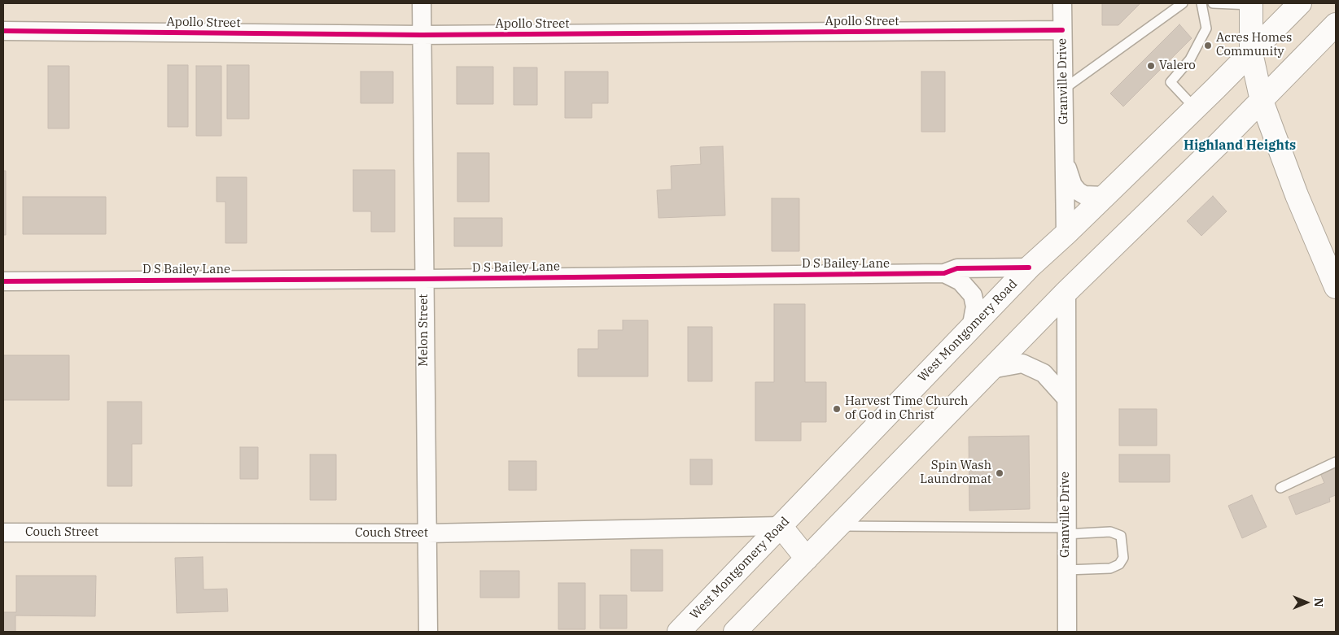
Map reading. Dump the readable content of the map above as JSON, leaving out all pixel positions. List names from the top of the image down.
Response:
{
  "streets": {
    "main road": ["West Montgomery Road"],
    "street": [
      "Apollo Street",
      "Granville Drive",
      "D S Bailey Lane",
      "Melon Street",
      "Couch Street"
    ]
  },
  "crossings": [
    ["Apollo Street", "Granville Drive"],
    ["Apollo Street", "Melon Street"],
    ["Granville Drive", "West Montgomery Road"],
    ["D S Bailey Lane", "Melon Street"],
    ["D S Bailey Lane", "West Montgomery Road"],
    ["Melon Street", "Couch Street"],
    ["West Montgomery Road", "Couch Street"]
  ],
  "districts": ["Highland Heights"],
  "places": [
    "Acres Homes Community",
    "Valero",
    "Harvest Time Church of God in Christ",
    "Spin Wash Laundromat"
  ],
  "north": "right"
}
